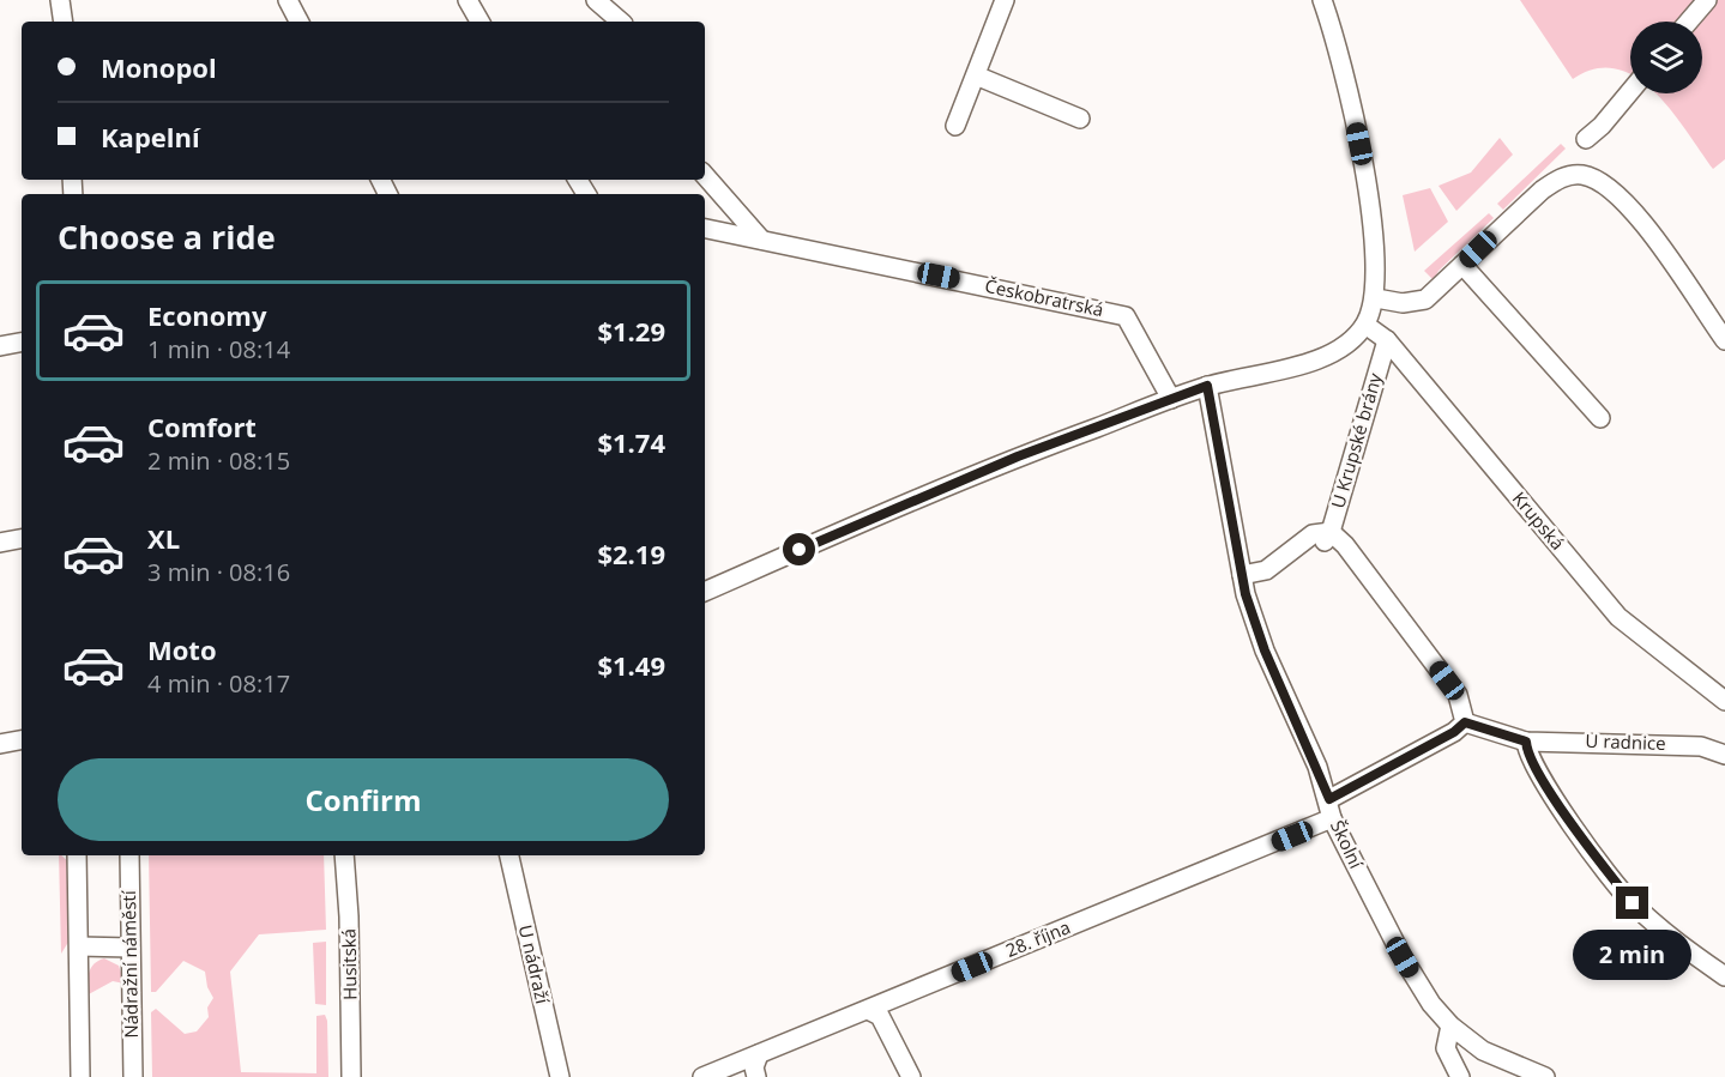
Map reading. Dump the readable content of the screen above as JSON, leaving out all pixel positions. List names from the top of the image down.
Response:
{
  "streets": {
    "street": [
      "Českobratrská",
      "U Krupské brány",
      "Krupská",
      "U radnice",
      "Školní",
      "28. října",
      "Nádražní náměstí",
      "Husitská",
      "U nádraží"
    ]
  },
  "crossings": [
    ["U Krupské brány", "Krupská"],
    ["Školní", "28. října"]
  ],
  "page": {
    "banner": ["Monopol", "Kapelní"],
    "heading": "Choose a ride",
    "list": [
      {
        "name": "Economy",
        "note": "1 min · 08:14",
        "value": "$1.29"
      },
      {
        "name": "Comfort",
        "note": "2 min · 08:15",
        "value": "$1.74"
      },
      {
        "name": "XL",
        "note": "3 min · 08:16",
        "value": "$2.19"
      },
      {
        "name": "Moto",
        "note": "4 min · 08:17",
        "value": "$1.49"
      }
    ],
    "buttons": "Confirm",
    "bubble": "2 min"
  }
}
